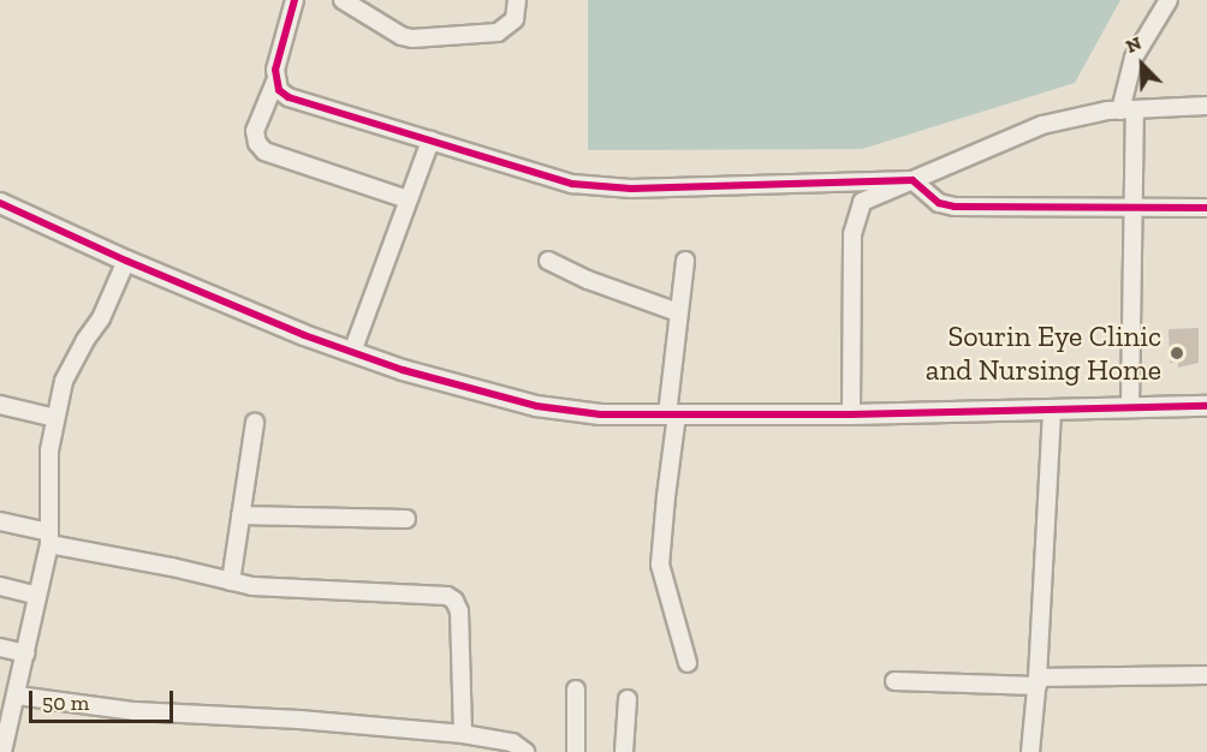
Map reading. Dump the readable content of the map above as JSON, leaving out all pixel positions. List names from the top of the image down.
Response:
{
  "places": ["Sourin Eye Clinic and Nursing Home"],
  "scale_bar": "50 m",
  "north": "top left"
}
